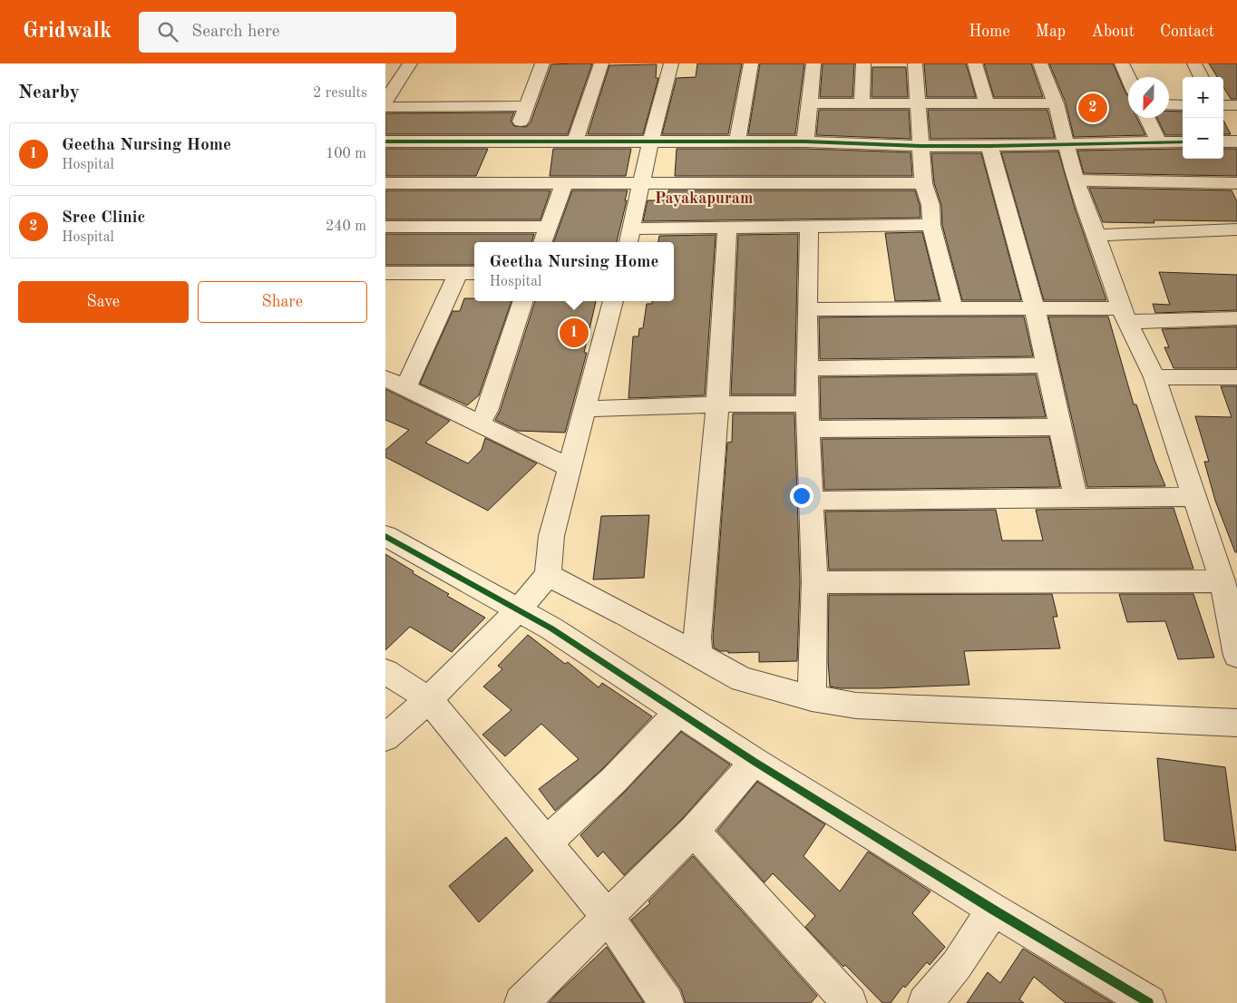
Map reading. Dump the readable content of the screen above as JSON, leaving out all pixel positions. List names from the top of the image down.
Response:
{
  "districts": ["Payakapuram"],
  "north": "bottom",
  "page": {
    "header": "Gridwalk",
    "search": "Search here",
    "nav": [
      "Home",
      "Map",
      "About",
      "Contact"
    ],
    "heading": ["Nearby", "2 results"],
    "map_buttons": ["+", "−"],
    "pins": ["2", "1"],
    "list": [
      {
        "mark": "1",
        "name": "Geetha Nursing Home",
        "note": "Hospital",
        "value": "100 m"
      },
      {
        "mark": "2",
        "name": "Sree Clinic",
        "note": "Hospital",
        "value": "240 m"
      }
    ],
    "popup": ["Geetha Nursing Home", "Hospital"],
    "buttons": ["Save", "Share"]
  }
}
